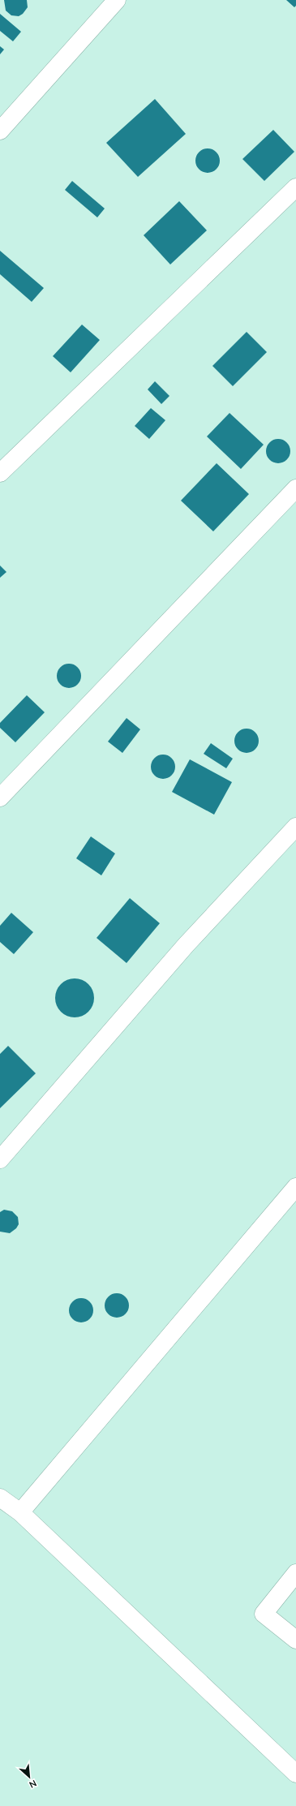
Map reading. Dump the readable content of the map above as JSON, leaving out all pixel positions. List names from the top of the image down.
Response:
{
  "north": "bottom right"
}
